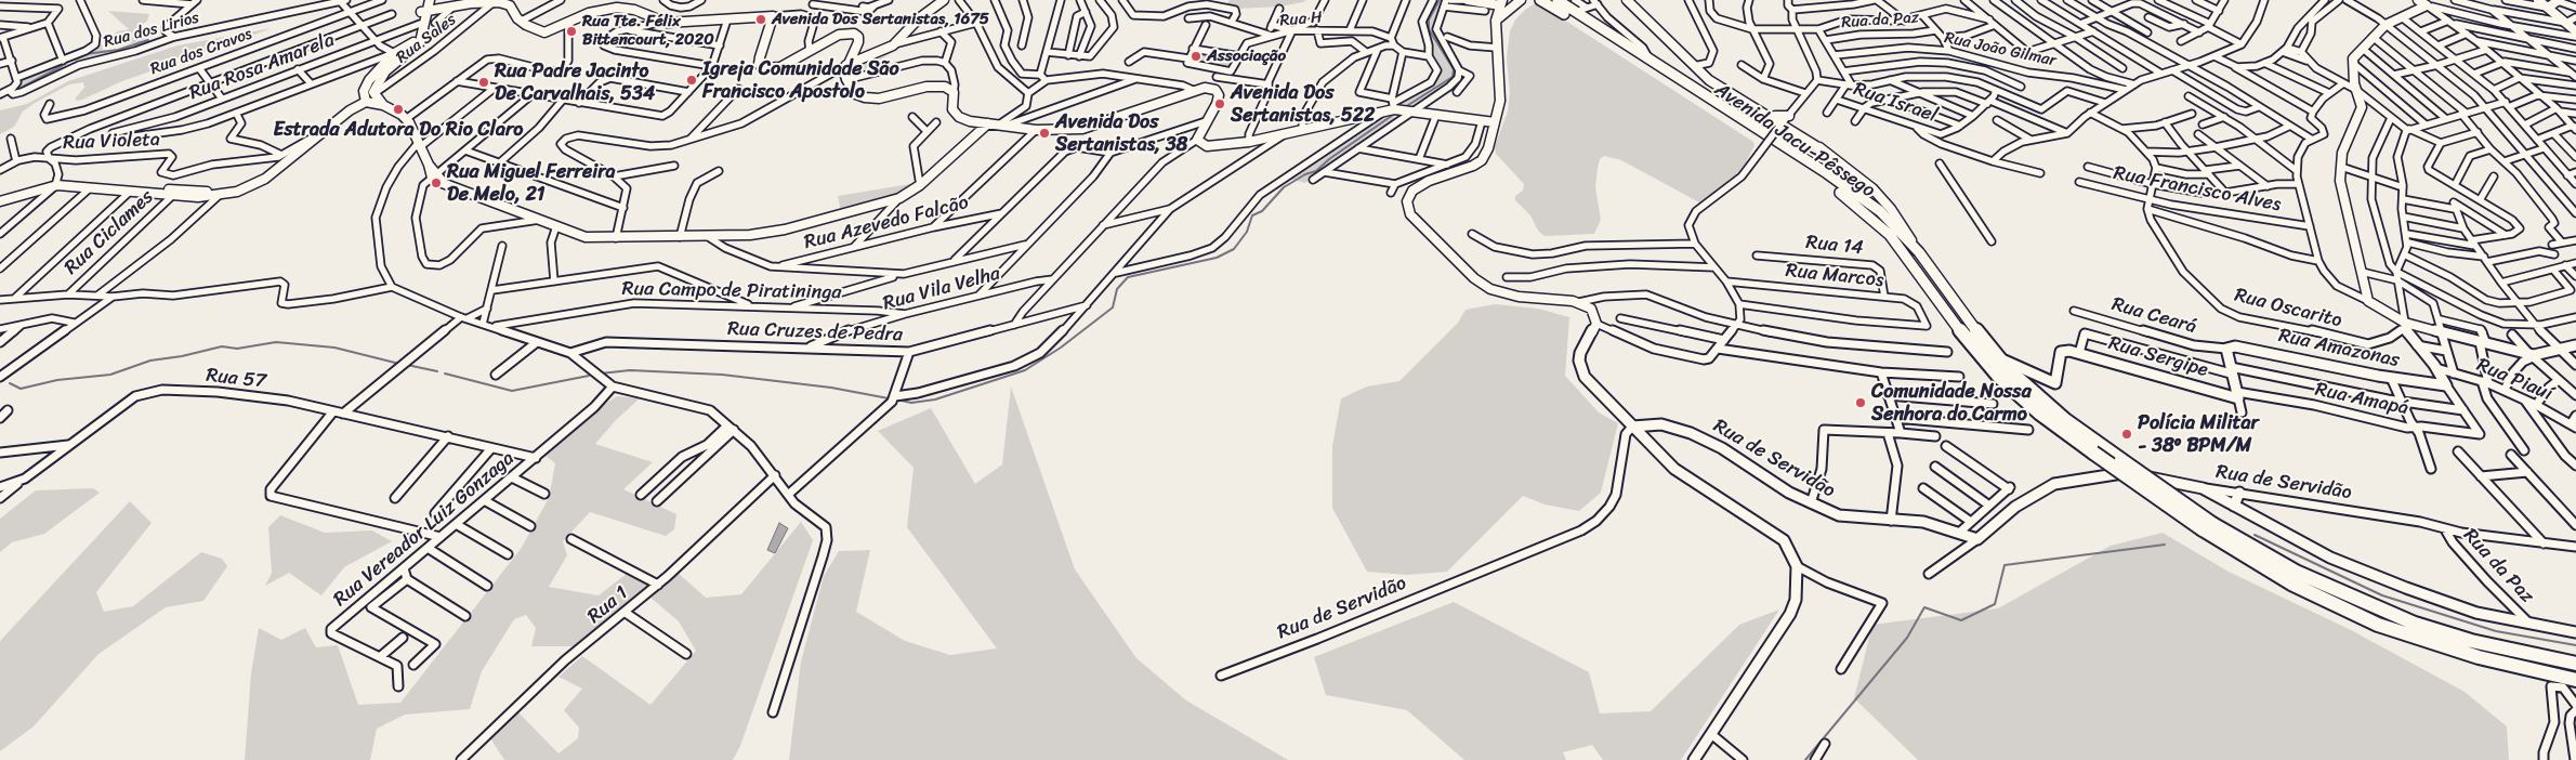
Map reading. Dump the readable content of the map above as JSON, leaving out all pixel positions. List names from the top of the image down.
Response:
{
  "streets": {
    "highway": ["Avenida Jacu-Pêssego"],
    "main road": ["Rua Amazonas", "Rua Sergipe", "Rua de Servidão"],
    "street": [
      "Rua H",
      "Rua da Paz",
      "Rua dos Lirios",
      "Rua Sales",
      "Rua João Gilmar",
      "Rua dos Cravos",
      "Rua Rosa Amarela",
      "Rua Israel",
      "Rua Violeta",
      "Rua Francisco Alves",
      "Rua Azevedo Falcão",
      "Rua Ciclames",
      "Rua 14",
      "Rua Marcos",
      "Rua Vila Velha",
      "Rua Campo de Piratininga",
      "Rua Oscarito",
      "Rua Ceará",
      "Rua Cruzes de Pedra",
      "Rua 57",
      "Rua Piauí",
      "Rua Amapá",
      "Rua Vereador Luiz Gonzaga",
      "Rua 1"
    ]
  },
  "crossings": [
    ["Rua da Paz", "Rua de Servidão"],
    ["Rua Francisco Alves", "Rua Oscarito"],
    ["Rua 14", "Rua Marcos"],
    ["Rua Vila Velha", "Rua Campo de Piratininga"],
    ["Rua Vila Velha", "Rua Cruzes de Pedra"],
    ["Rua Ceará", "Rua Amazonas"],
    ["Rua Sergipe", "Rua Amapá"],
    ["Rua 57", "Rua Vereador Luiz Gonzaga"]
  ],
  "places": [
    "Avenida Dos Sertanistas, 1675",
    "Rua Tte. Félix Bittencourt, 2020",
    "Associação",
    "Igreja Comunidade São Francisco Apostolo",
    "Rua Padre Jacinto De Carvalhais, 534",
    "Avenida Dos Sertanistas, 522",
    "Estrada Adutora Do Rio Claro",
    "Avenida Dos Sertanistas, 38",
    "Rua Miguel Ferreira De Melo, 21",
    "Comunidade Nossa Senhora do Carmo",
    "Polícia Militar - 38º BPM/M"
  ]
}
